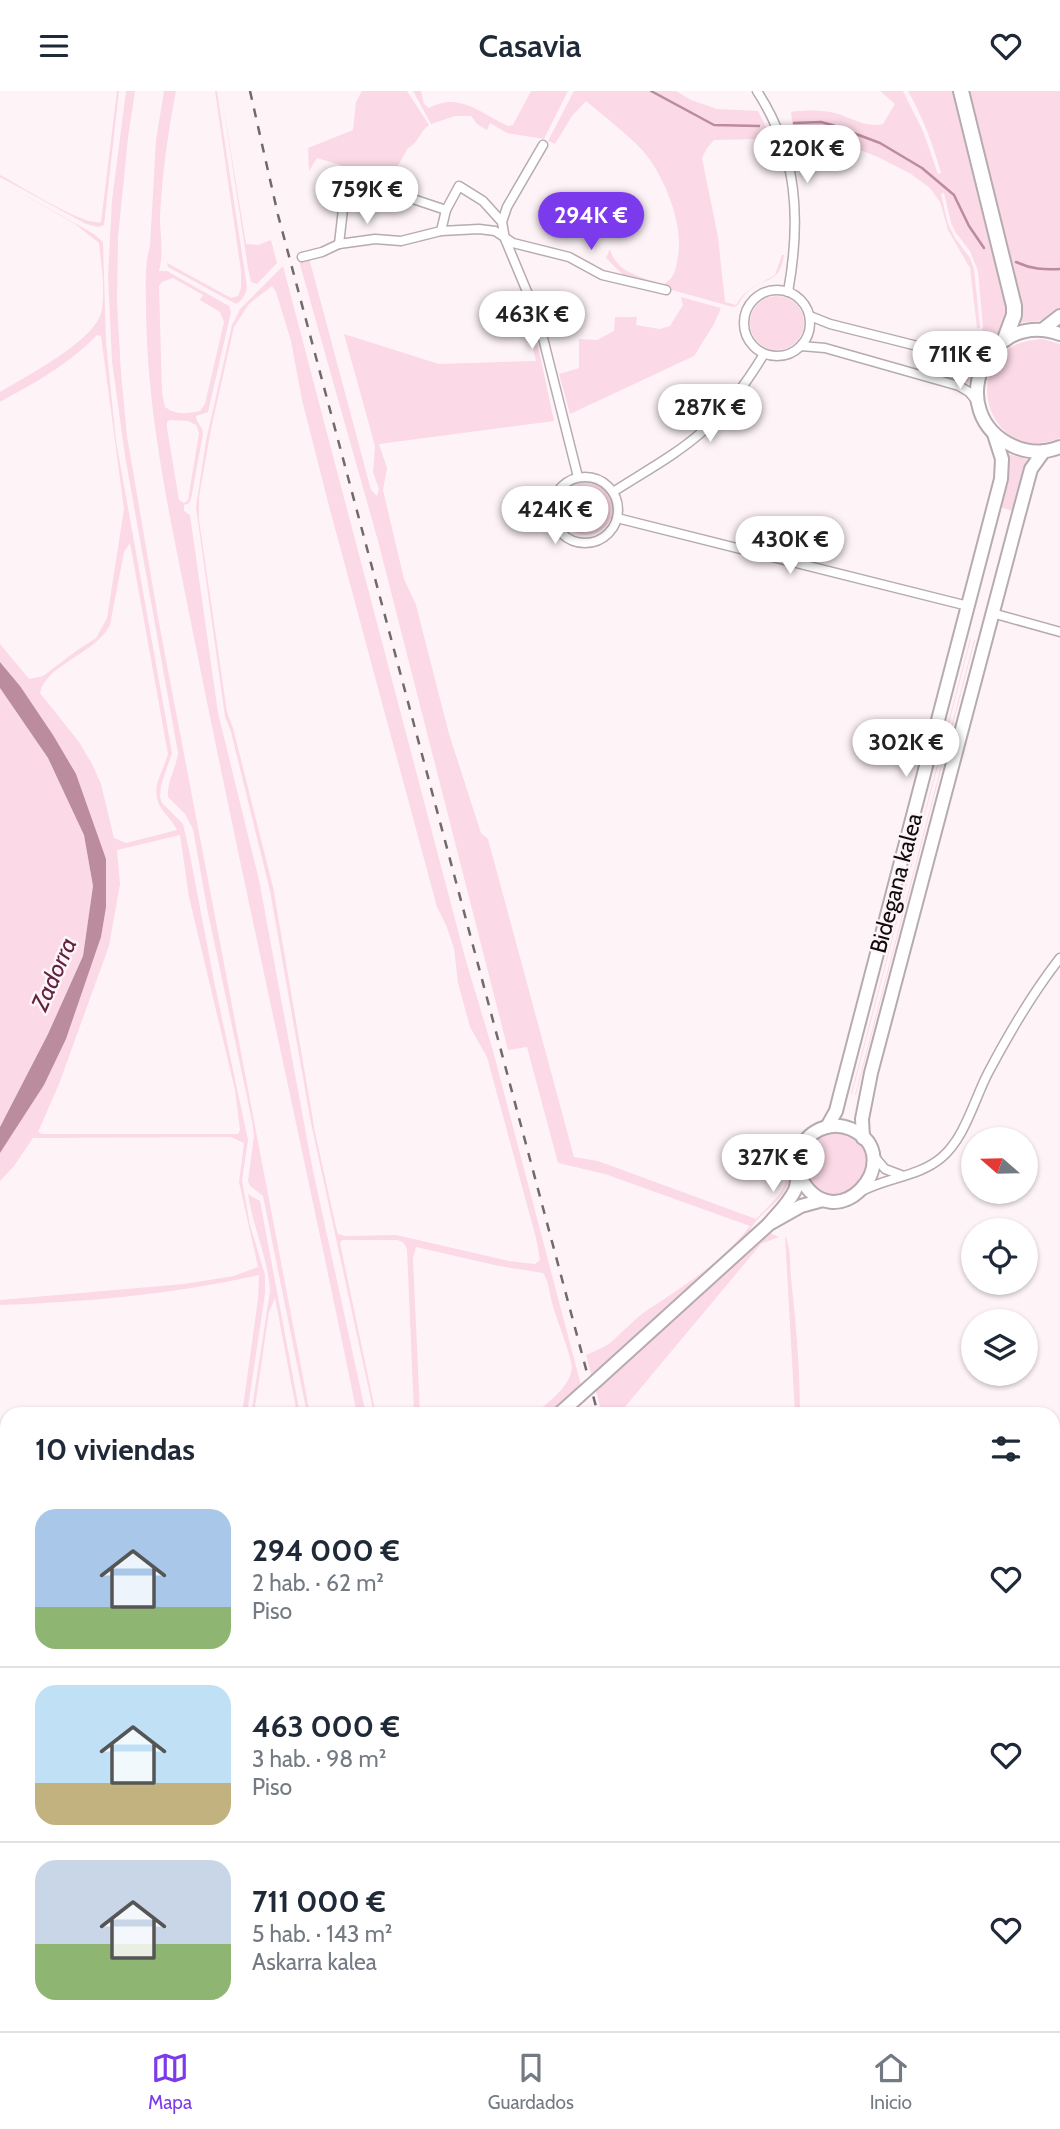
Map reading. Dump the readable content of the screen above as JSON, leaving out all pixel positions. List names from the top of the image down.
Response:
{
  "streets": {
    "street": ["Bidegana kalea"]
  },
  "water": ["Zadorra"],
  "north": "left",
  "page": {
    "header": "Casavia",
    "price": [
      "220K €",
      "759K €",
      "294K €",
      "463K €",
      "711K €",
      "287K €",
      "424K €",
      "430K €",
      "302K €",
      "327K €"
    ],
    "heading": "10 viviendas",
    "list": [
      {
        "name": "294 000 €",
        "note": "2 hab. · 62 m² · Piso"
      },
      {
        "name": "463 000 €",
        "note": "3 hab. · 98 m² · Piso"
      },
      {
        "name": "711 000 €",
        "note": "5 hab. · 143 m² · Askarra kalea"
      }
    ],
    "tabs": ["Mapa", "Guardados", "Inicio"]
  }
}
